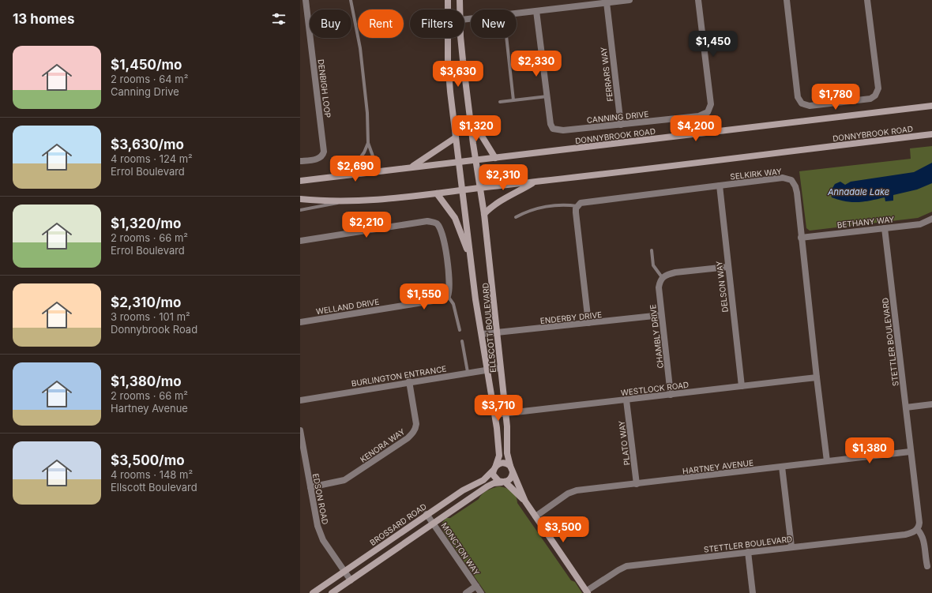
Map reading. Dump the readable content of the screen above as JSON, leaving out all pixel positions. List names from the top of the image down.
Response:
{
  "streets": {
    "street": [
      "FERRARS WAY",
      "DENBIGH LOOP",
      "CANNING DRIVE",
      "DONNYBROOK ROAD",
      "SELKIRK WAY",
      "BETHANY WAY",
      "DELSON WAY",
      "WELLAND DRIVE",
      "ENDERBY DRIVE",
      "ELLSCOTT BOULEVARD",
      "CHAMBLY DRIVE",
      "STETTLER BOULEVARD",
      "BURLINGTON ENTRANCE",
      "WESTLOCK ROAD",
      "PLATO WAY",
      "KENORA WAY",
      "HARTNEY AVENUE",
      "EDSON ROAD",
      "BROSSARD ROAD",
      "MONCTON WAY"
    ]
  },
  "crossings": [
    ["FERRARS WAY", "CANNING DRIVE"],
    ["DONNYBROOK ROAD", "ELLSCOTT BOULEVARD"],
    ["SELKIRK WAY", "BETHANY WAY"],
    ["SELKIRK WAY", "DELSON WAY"],
    ["SELKIRK WAY", "WESTLOCK ROAD"],
    ["SELKIRK WAY", "HARTNEY AVENUE"],
    ["BETHANY WAY", "STETTLER BOULEVARD"],
    ["DELSON WAY", "WESTLOCK ROAD"],
    ["ENDERBY DRIVE", "ELLSCOTT BOULEVARD"],
    ["ENDERBY DRIVE", "CHAMBLY DRIVE"],
    ["ELLSCOTT BOULEVARD", "STETTLER BOULEVARD"],
    ["ELLSCOTT BOULEVARD", "BURLINGTON ENTRANCE"],
    ["ELLSCOTT BOULEVARD", "WESTLOCK ROAD"],
    ["ELLSCOTT BOULEVARD", "HARTNEY AVENUE"],
    ["ELLSCOTT BOULEVARD", "BROSSARD ROAD"],
    ["CHAMBLY DRIVE", "WESTLOCK ROAD"],
    ["STETTLER BOULEVARD", "HARTNEY AVENUE"],
    ["BURLINGTON ENTRANCE", "KENORA WAY"],
    ["WESTLOCK ROAD", "PLATO WAY"],
    ["PLATO WAY", "HARTNEY AVENUE"],
    ["KENORA WAY", "EDSON ROAD"],
    ["EDSON ROAD", "BROSSARD ROAD"],
    ["BROSSARD ROAD", "MONCTON WAY"]
  ],
  "water": ["Annadale Lake"],
  "page": {
    "heading": "13 homes",
    "chip": [
      "Buy",
      "Rent",
      "Filters",
      "New"
    ],
    "price": [
      "$1,450",
      "$2,330",
      "$3,630",
      "$1,780",
      "$1,320",
      "$4,200",
      "$2,690",
      "$2,310",
      "$2,210",
      "$1,550",
      "$3,710",
      "$1,380",
      "$3,500"
    ],
    "list": [
      {
        "name": "$1,450/mo",
        "note": "2 rooms · 64 m² · Canning Drive"
      },
      {
        "name": "$3,630/mo",
        "note": "4 rooms · 124 m² · Errol Boulevard"
      },
      {
        "name": "$1,320/mo",
        "note": "2 rooms · 66 m² · Errol Boulevard"
      },
      {
        "name": "$2,310/mo",
        "note": "3 rooms · 101 m² · Donnybrook Road"
      },
      {
        "name": "$1,380/mo",
        "note": "2 rooms · 66 m² · Hartney Avenue"
      },
      {
        "name": "$3,500/mo",
        "note": "4 rooms · 148 m² · Ellscott Boulevard"
      }
    ]
  }
}
